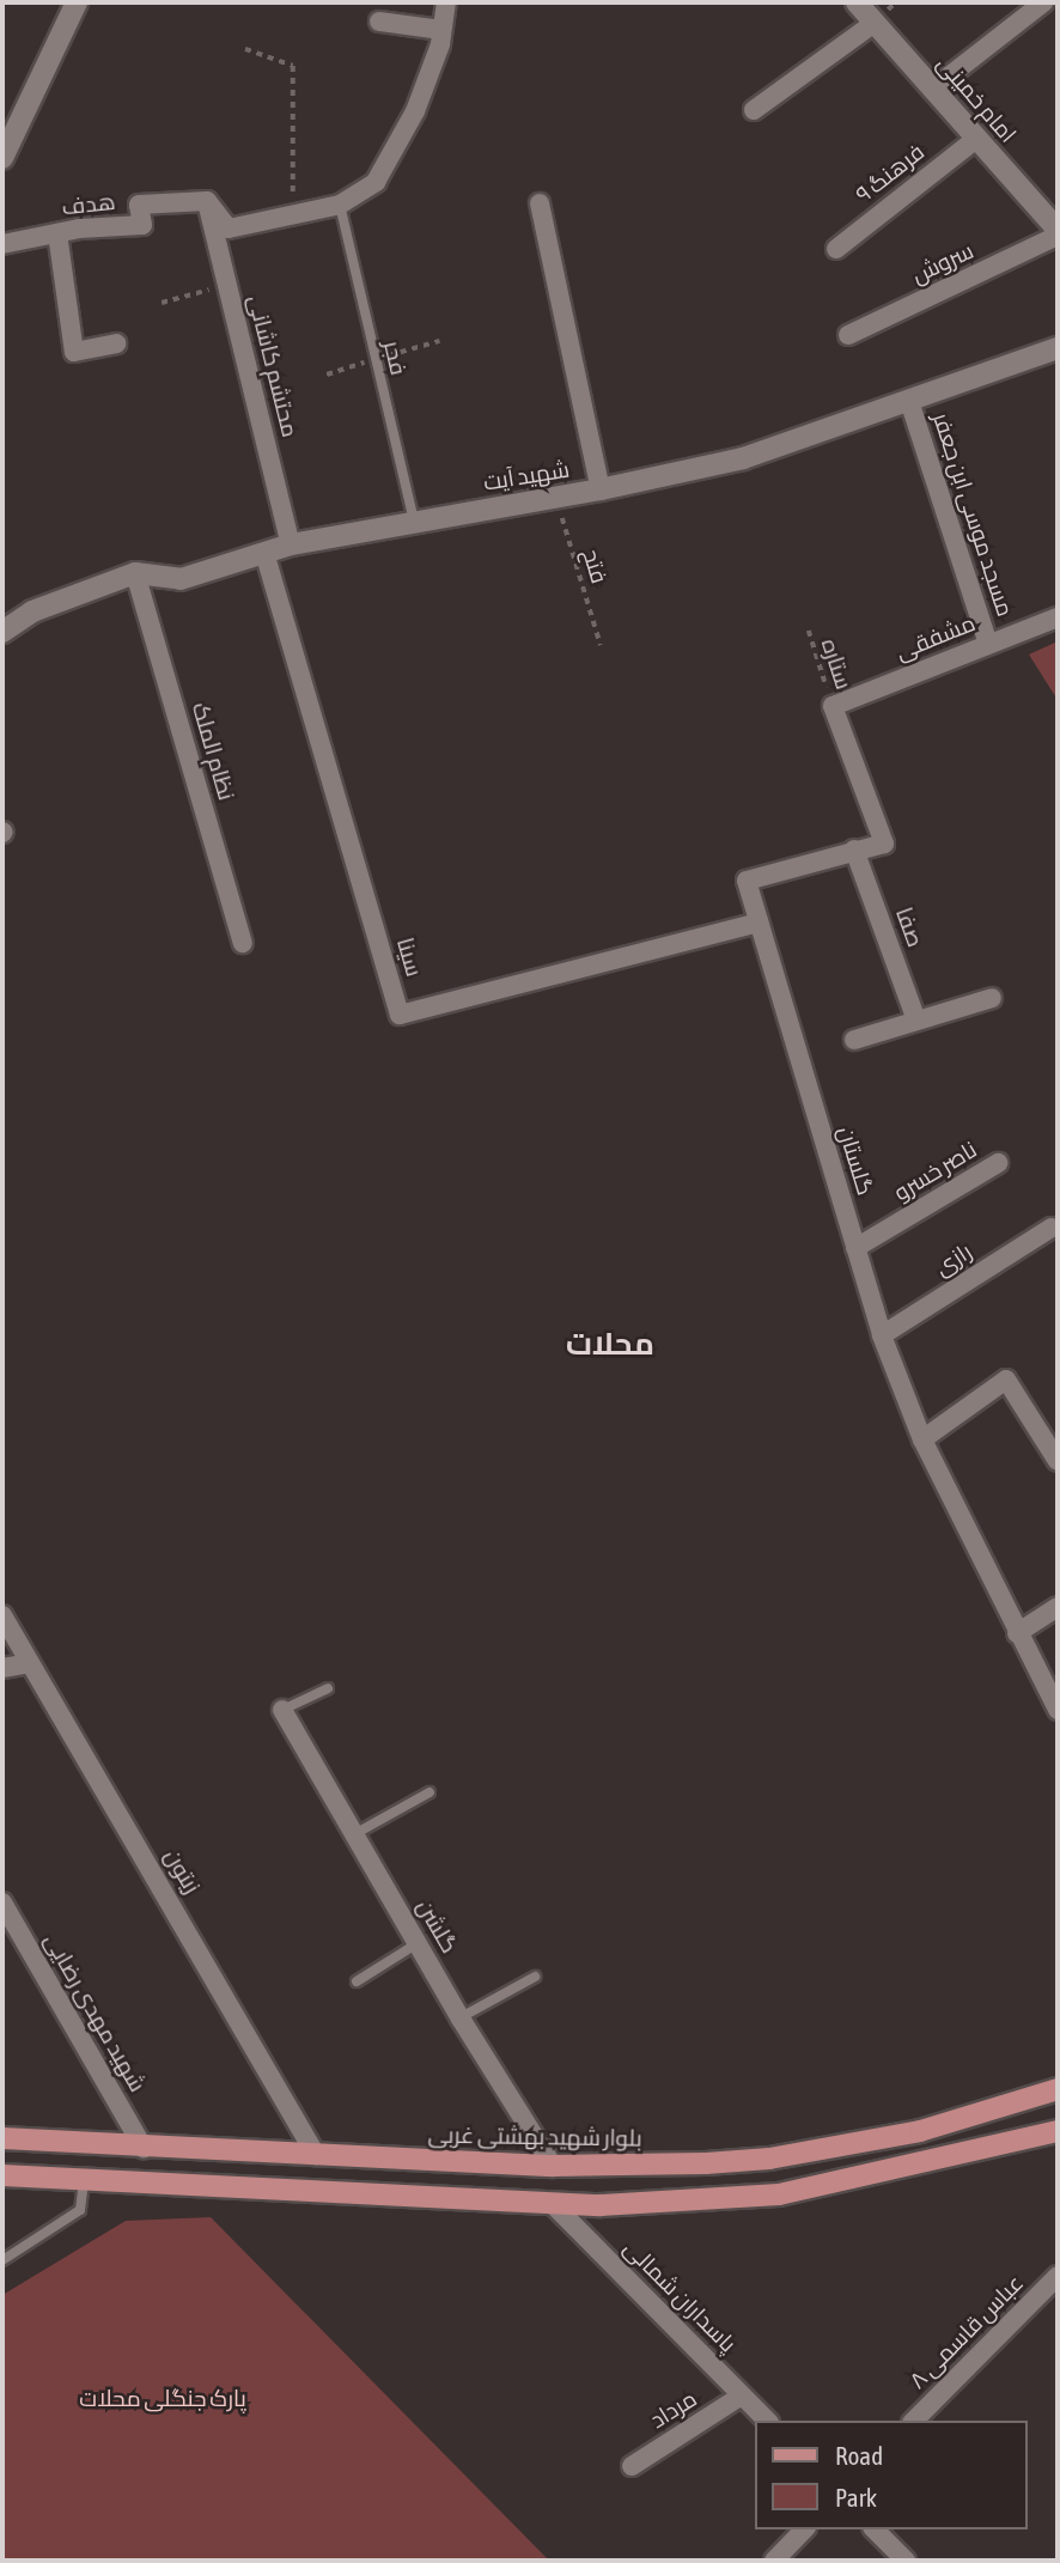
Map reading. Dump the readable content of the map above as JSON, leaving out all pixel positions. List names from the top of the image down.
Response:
{
  "streets": {
    "main road": ["بلوار شهید بهشتی غربی"],
    "street": [
      "امام خمینی",
      "فرهنگ ۹",
      "هدف",
      "سروش",
      "محتشم کاشانی",
      "شهید آیت",
      "مسجد موسی ابن جعفر",
      "مشفقی",
      "نظام الملک",
      "صفا",
      "سینا",
      "گلستان",
      "ناصر خسرو",
      "رازی",
      "زیتون",
      "گلشن",
      "شهید مهدی رضایی",
      "پاسداران شمالی",
      "عباس قاسمی ۸",
      "مرداد"
    ],
    "lane": ["فجر"],
    "path": ["فتح", "ستاره"]
  },
  "crossings": [
    ["امام خمینی", "فرهنگ ۹"],
    ["امام خمینی", "سروش"],
    ["هدف", "محتشم کاشانی"],
    ["فجر", "شهید آیت"],
    ["محتشم کاشانی", "شهید آیت"],
    ["شهید آیت", "مسجد موسی ابن جعفر"],
    ["شهید آیت", "فتح"],
    ["شهید آیت", "نظام الملک"],
    ["شهید آیت", "سینا"],
    ["مسجد موسی ابن جعفر", "مشفقی"],
    ["مشفقی", "ستاره"],
    ["مشفقی", "گلستان"],
    ["ستاره", "گلستان"],
    ["صفا", "گلستان"],
    ["سینا", "گلستان"],
    ["گلستان", "ناصر خسرو"],
    ["گلستان", "رازی"],
    ["زیتون", "بلوار شهید بهشتی غربی"],
    ["گلشن", "بلوار شهید بهشتی غربی"],
    ["شهید مهدی رضایی", "بلوار شهید بهشتی غربی"],
    ["پاسداران شمالی", "مرداد"]
  ],
  "districts": ["محلات"],
  "parks": ["پارک جنگلی محلات"],
  "legend": ["Road", "Park"]
}
